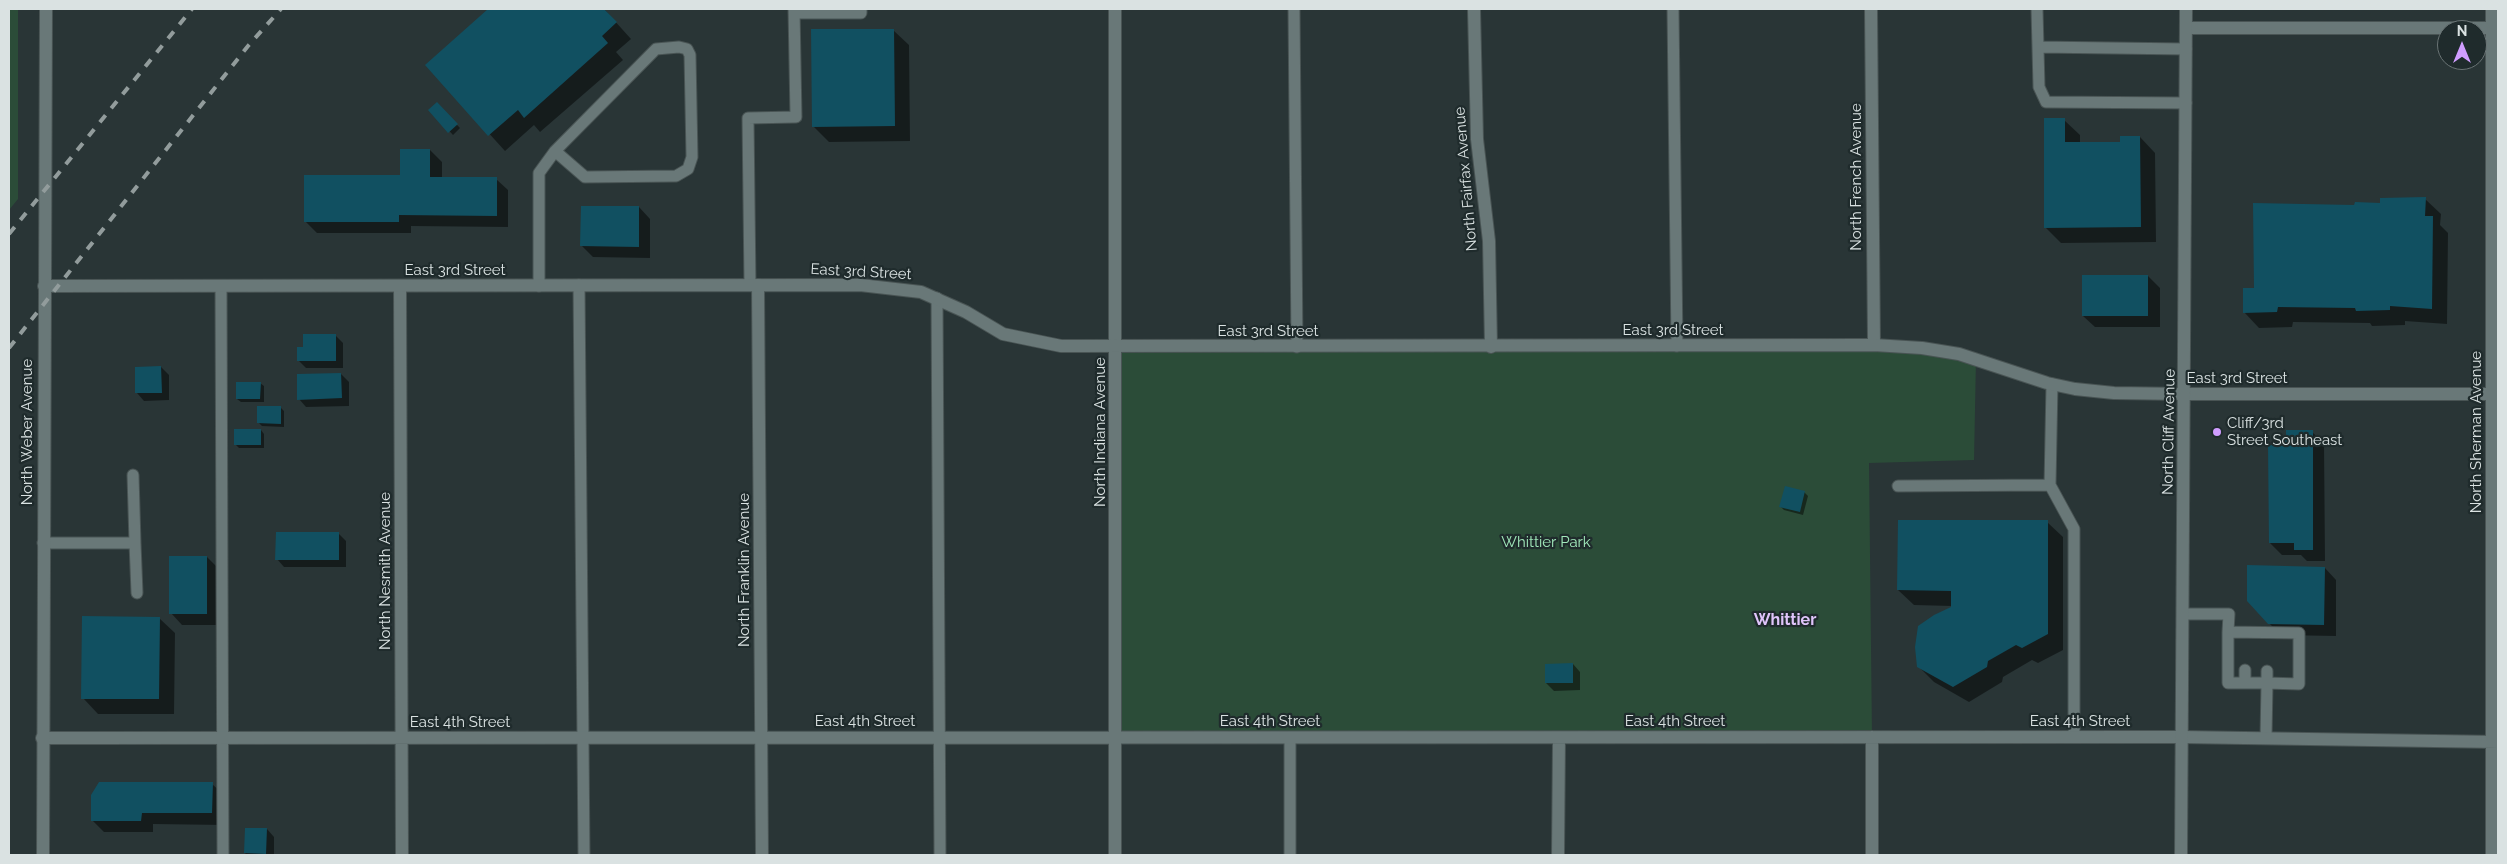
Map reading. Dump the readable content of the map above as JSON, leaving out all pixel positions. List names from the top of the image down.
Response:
{
  "streets": {
    "street": [
      "North French Avenue",
      "North Fairfax Avenue",
      "East 3rd Street",
      "North Weber Avenue",
      "North Indiana Avenue",
      "North Cliff Avenue",
      "North Sherman Avenue",
      "North Franklin Avenue",
      "North Nesmith Avenue",
      "East 4th Street"
    ]
  },
  "crossings": [
    ["North French Avenue", "East 3rd Street"],
    ["North Fairfax Avenue", "East 3rd Street"],
    ["East 3rd Street", "North Weber Avenue"],
    ["East 3rd Street", "North Indiana Avenue"],
    ["East 3rd Street", "North Cliff Avenue"],
    ["East 3rd Street", "North Sherman Avenue"],
    ["East 3rd Street", "North Franklin Avenue"],
    ["East 3rd Street", "North Nesmith Avenue"],
    ["North Weber Avenue", "East 4th Street"],
    ["North Indiana Avenue", "East 4th Street"],
    ["North Cliff Avenue", "East 4th Street"],
    ["North Sherman Avenue", "East 4th Street"],
    ["North Franklin Avenue", "East 4th Street"],
    ["North Nesmith Avenue", "East 4th Street"]
  ],
  "districts": ["Whittier"],
  "parks": ["Whittier Park"],
  "places": ["Cliff/3rd Street Southeast"],
  "north": "top"
}
